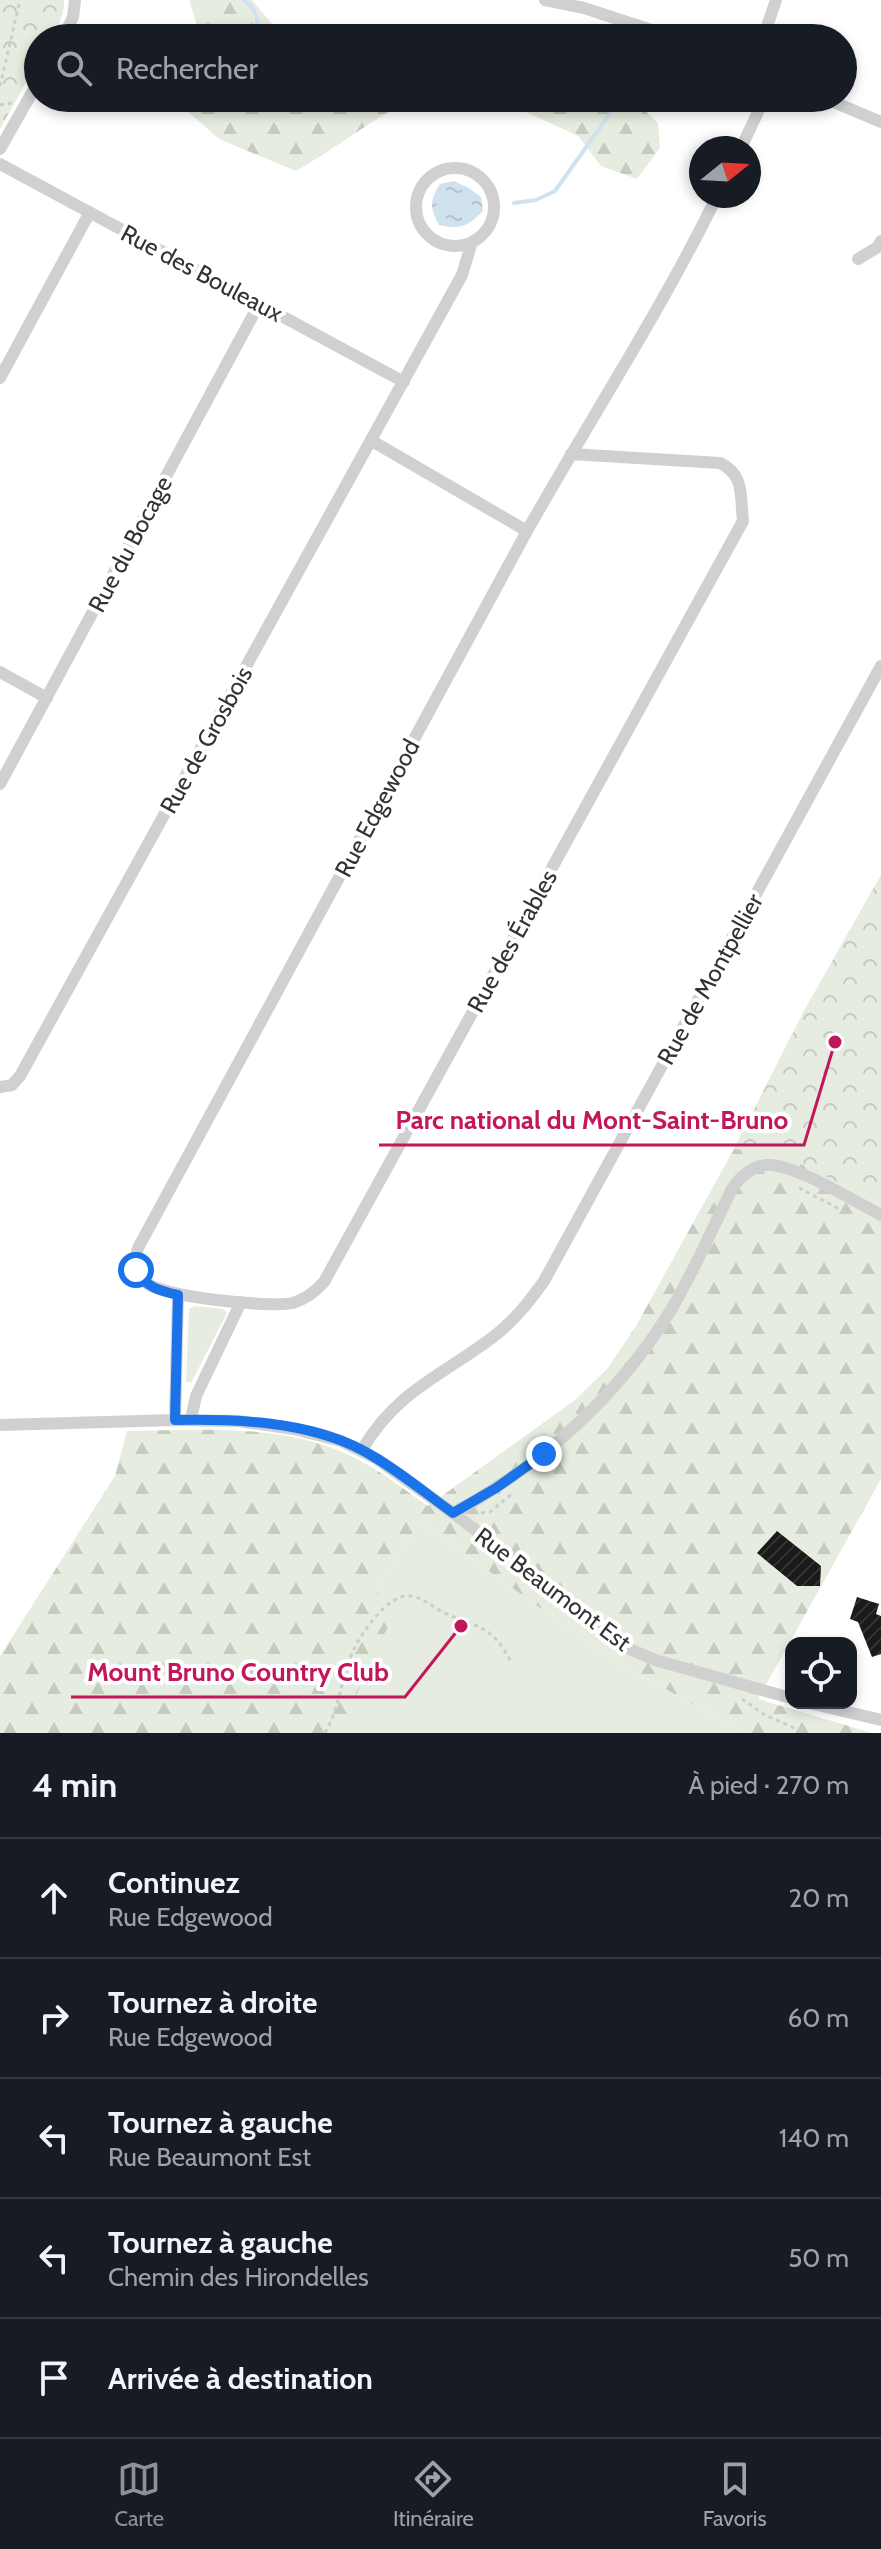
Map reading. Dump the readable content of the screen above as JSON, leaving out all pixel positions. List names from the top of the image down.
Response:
{
  "streets": {
    "street": [
      "Rue des Bouleaux",
      "Rue du Bocage",
      "Rue de Grosbois",
      "Rue Edgewood",
      "Rue des Érables",
      "Rue de Montpellier",
      "Rue Beaumont Est"
    ]
  },
  "crossings": [
    ["Rue des Bouleaux", "Rue du Bocage"],
    ["Rue des Bouleaux", "Rue de Grosbois"],
    ["Rue Edgewood", "Rue des Érables"],
    ["Rue de Montpellier", "Rue Beaumont Est"]
  ],
  "places": ["Parc national du Mont-Saint-Bruno", "Mount Bruno Country Club"],
  "north": "right",
  "page": {
    "search": "Rechercher",
    "heading": ["4 min", "À pied · 270 m"],
    "list": [
      ["Continuez", "Rue Edgewood", "20 m"],
      ["Tournez à droite", "Rue Edgewood", "60 m"],
      ["Tournez à gauche", "Rue Beaumont Est", "140 m"],
      ["Tournez à gauche", "Chemin des Hirondelles", "50 m"],
      "Arrivée à destination"
    ],
    "nav": ["Carte", "Itinéraire", "Favoris"]
  }
}
